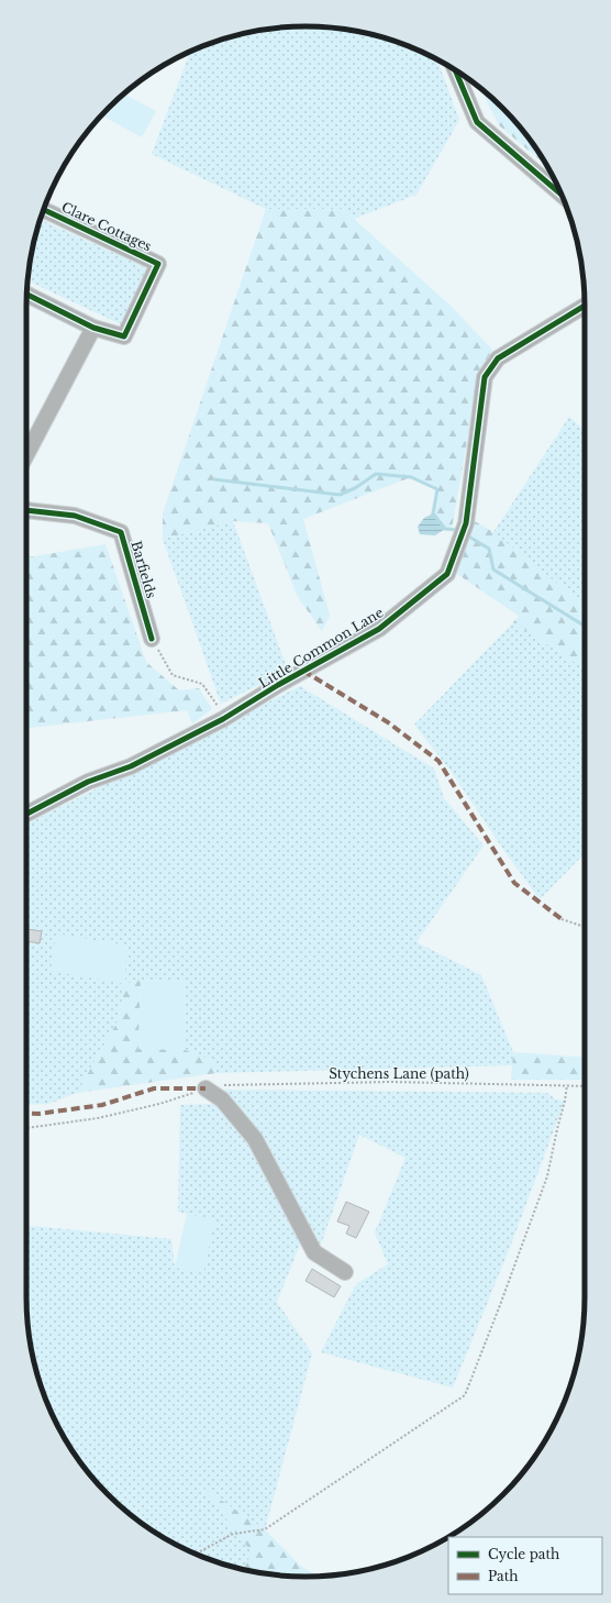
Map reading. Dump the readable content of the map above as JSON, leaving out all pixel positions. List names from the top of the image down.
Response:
{
  "streets": {
    "street": ["Clare Cottages", "Barfields", "Little Common Lane"],
    "path": ["Stychens Lane (path)"]
  },
  "legend": ["Cycle path", "Path"]
}
